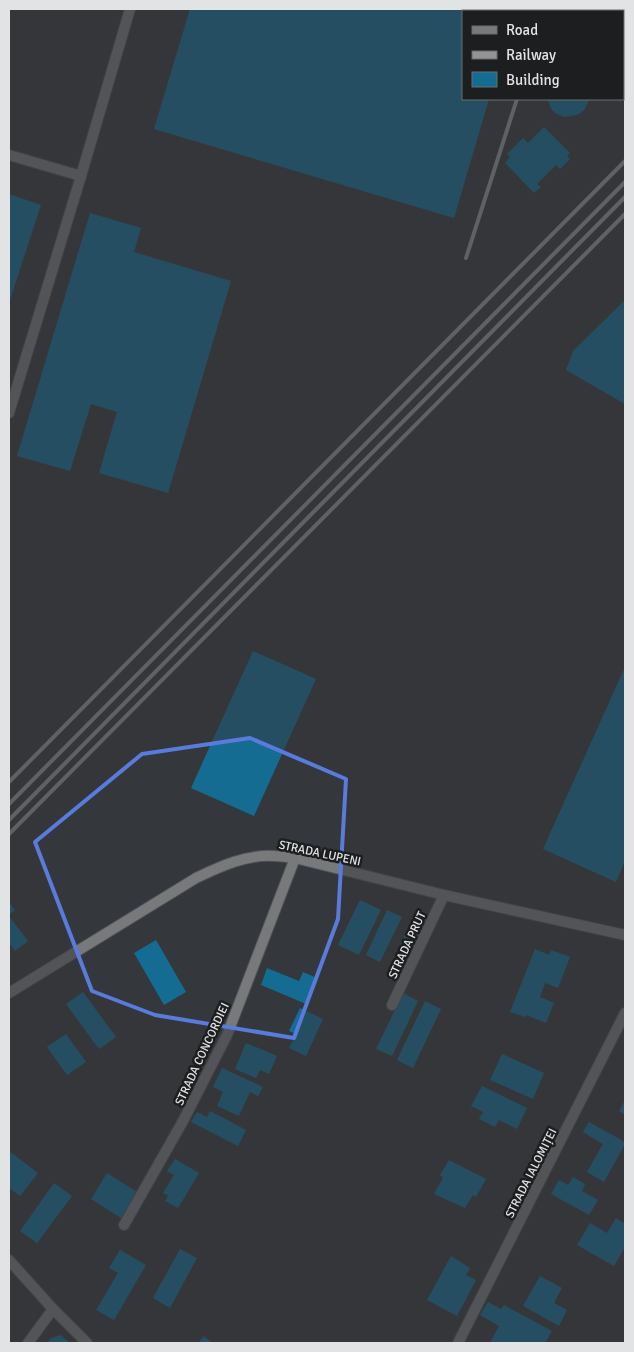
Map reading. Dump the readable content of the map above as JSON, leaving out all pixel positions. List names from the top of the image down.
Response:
{
  "streets": {
    "street": [
      "STRADA LUPENI",
      "STRADA PRUT",
      "STRADA CONCORDIEI",
      "STRADA IALOMIȚEI"
    ]
  },
  "crossings": [
    ["STRADA LUPENI", "STRADA PRUT"],
    ["STRADA LUPENI", "STRADA CONCORDIEI"]
  ],
  "legend": ["Road", "Railway", "Building"]
}
